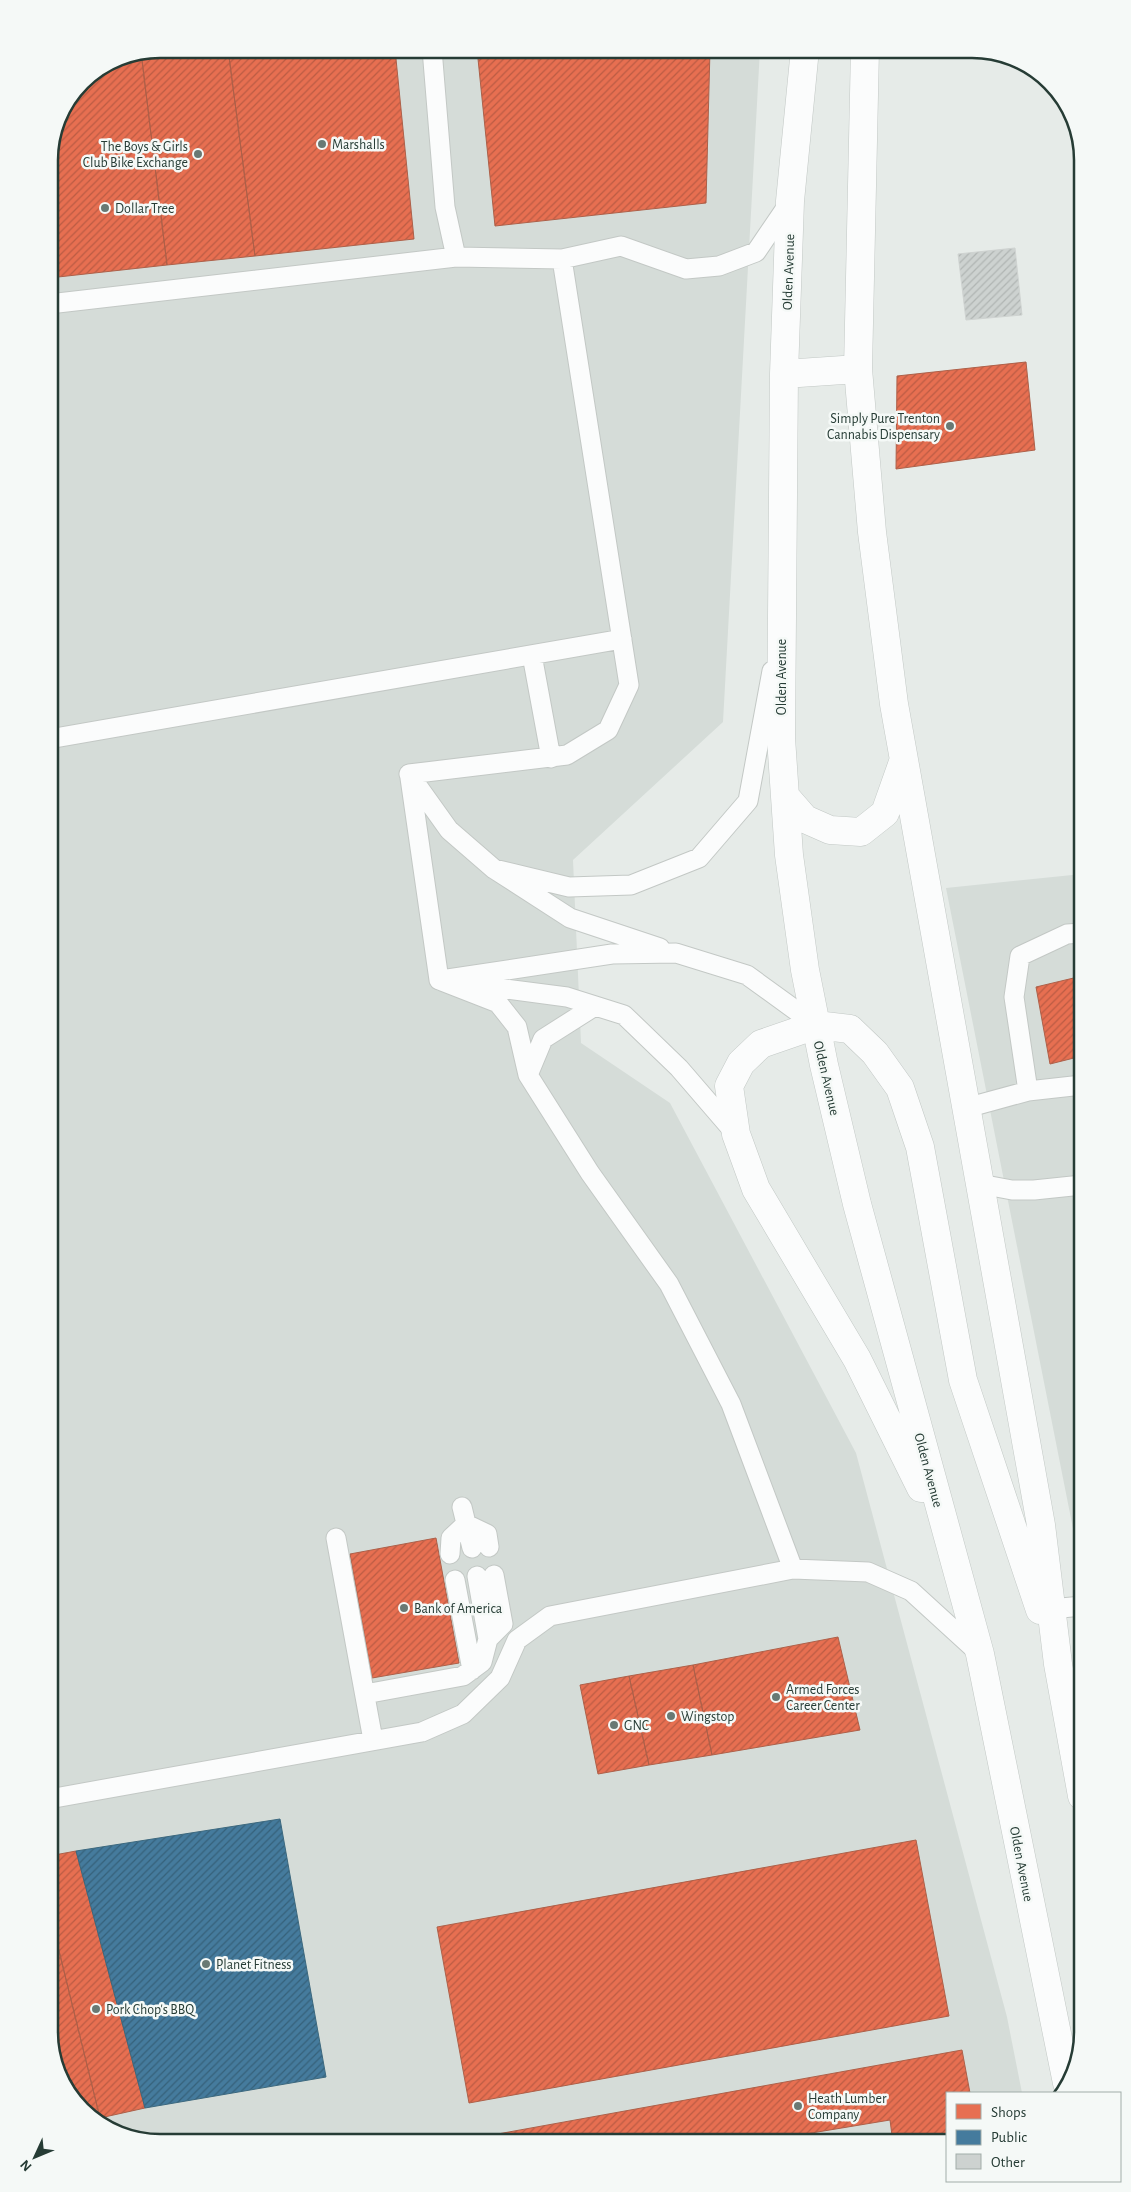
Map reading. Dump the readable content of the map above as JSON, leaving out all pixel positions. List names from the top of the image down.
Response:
{
  "streets": {
    "main road": ["Olden Avenue"]
  },
  "places": [
    "Marshalls",
    "The Boys & Girls Club Bike Exchange",
    "Dollar Tree",
    "Simply Pure Trenton Cannabis Dispensary",
    "Bank of America",
    "Armed Forces Career Center",
    "Wingstop",
    "GNC",
    "Planet Fitness",
    "Pork Chop's BBQ",
    "Heath Lumber Company"
  ],
  "legend": ["Shops", "Public", "Other"],
  "north": "bottom left"
}
